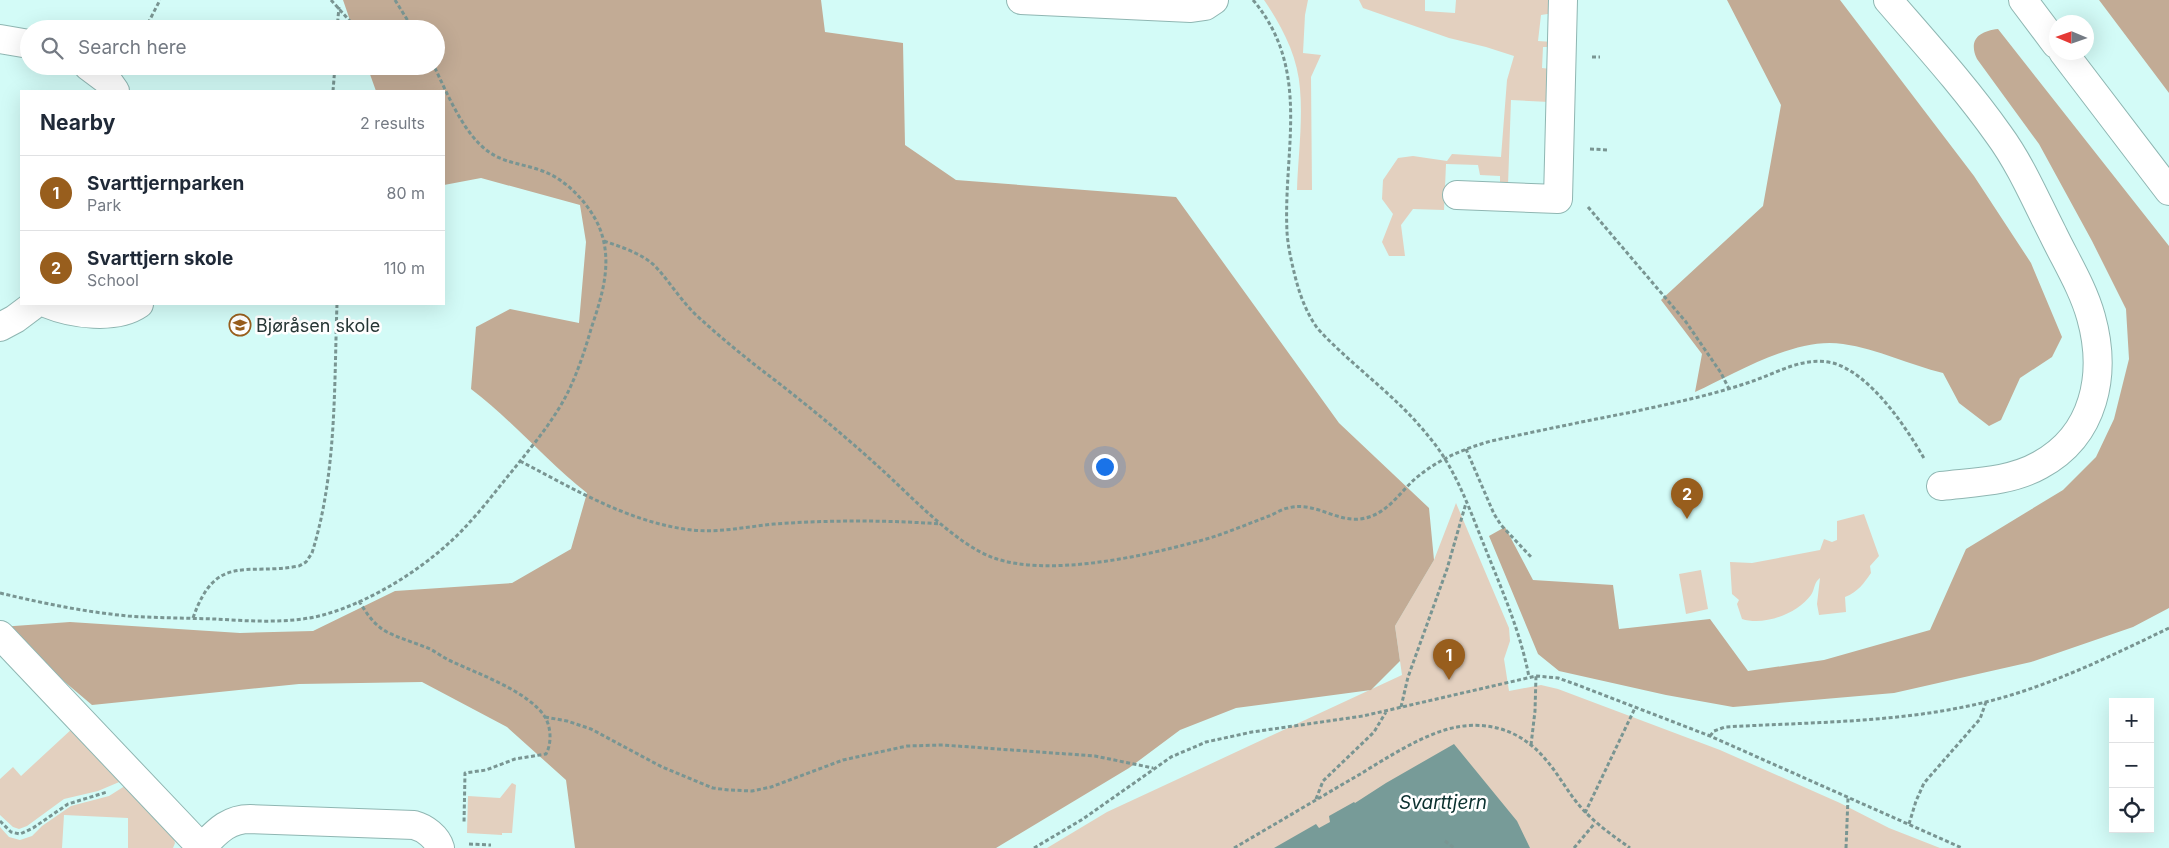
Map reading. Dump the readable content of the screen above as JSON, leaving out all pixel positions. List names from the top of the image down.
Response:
{
  "water": ["Svarttjern"],
  "places": {
    "school or university": ["Bjøråsen skole"]
  },
  "north": "left",
  "page": {
    "search": "Search here",
    "heading": ["Nearby", "2 results"],
    "list": [
      {
        "mark": "1",
        "name": "Svarttjernparken",
        "note": "Park",
        "value": "80 m"
      },
      {
        "mark": "2",
        "name": "Svarttjern skole",
        "note": "School",
        "value": "110 m"
      }
    ],
    "pins": ["2", "1"],
    "map_buttons": ["+", "−"]
  }
}
